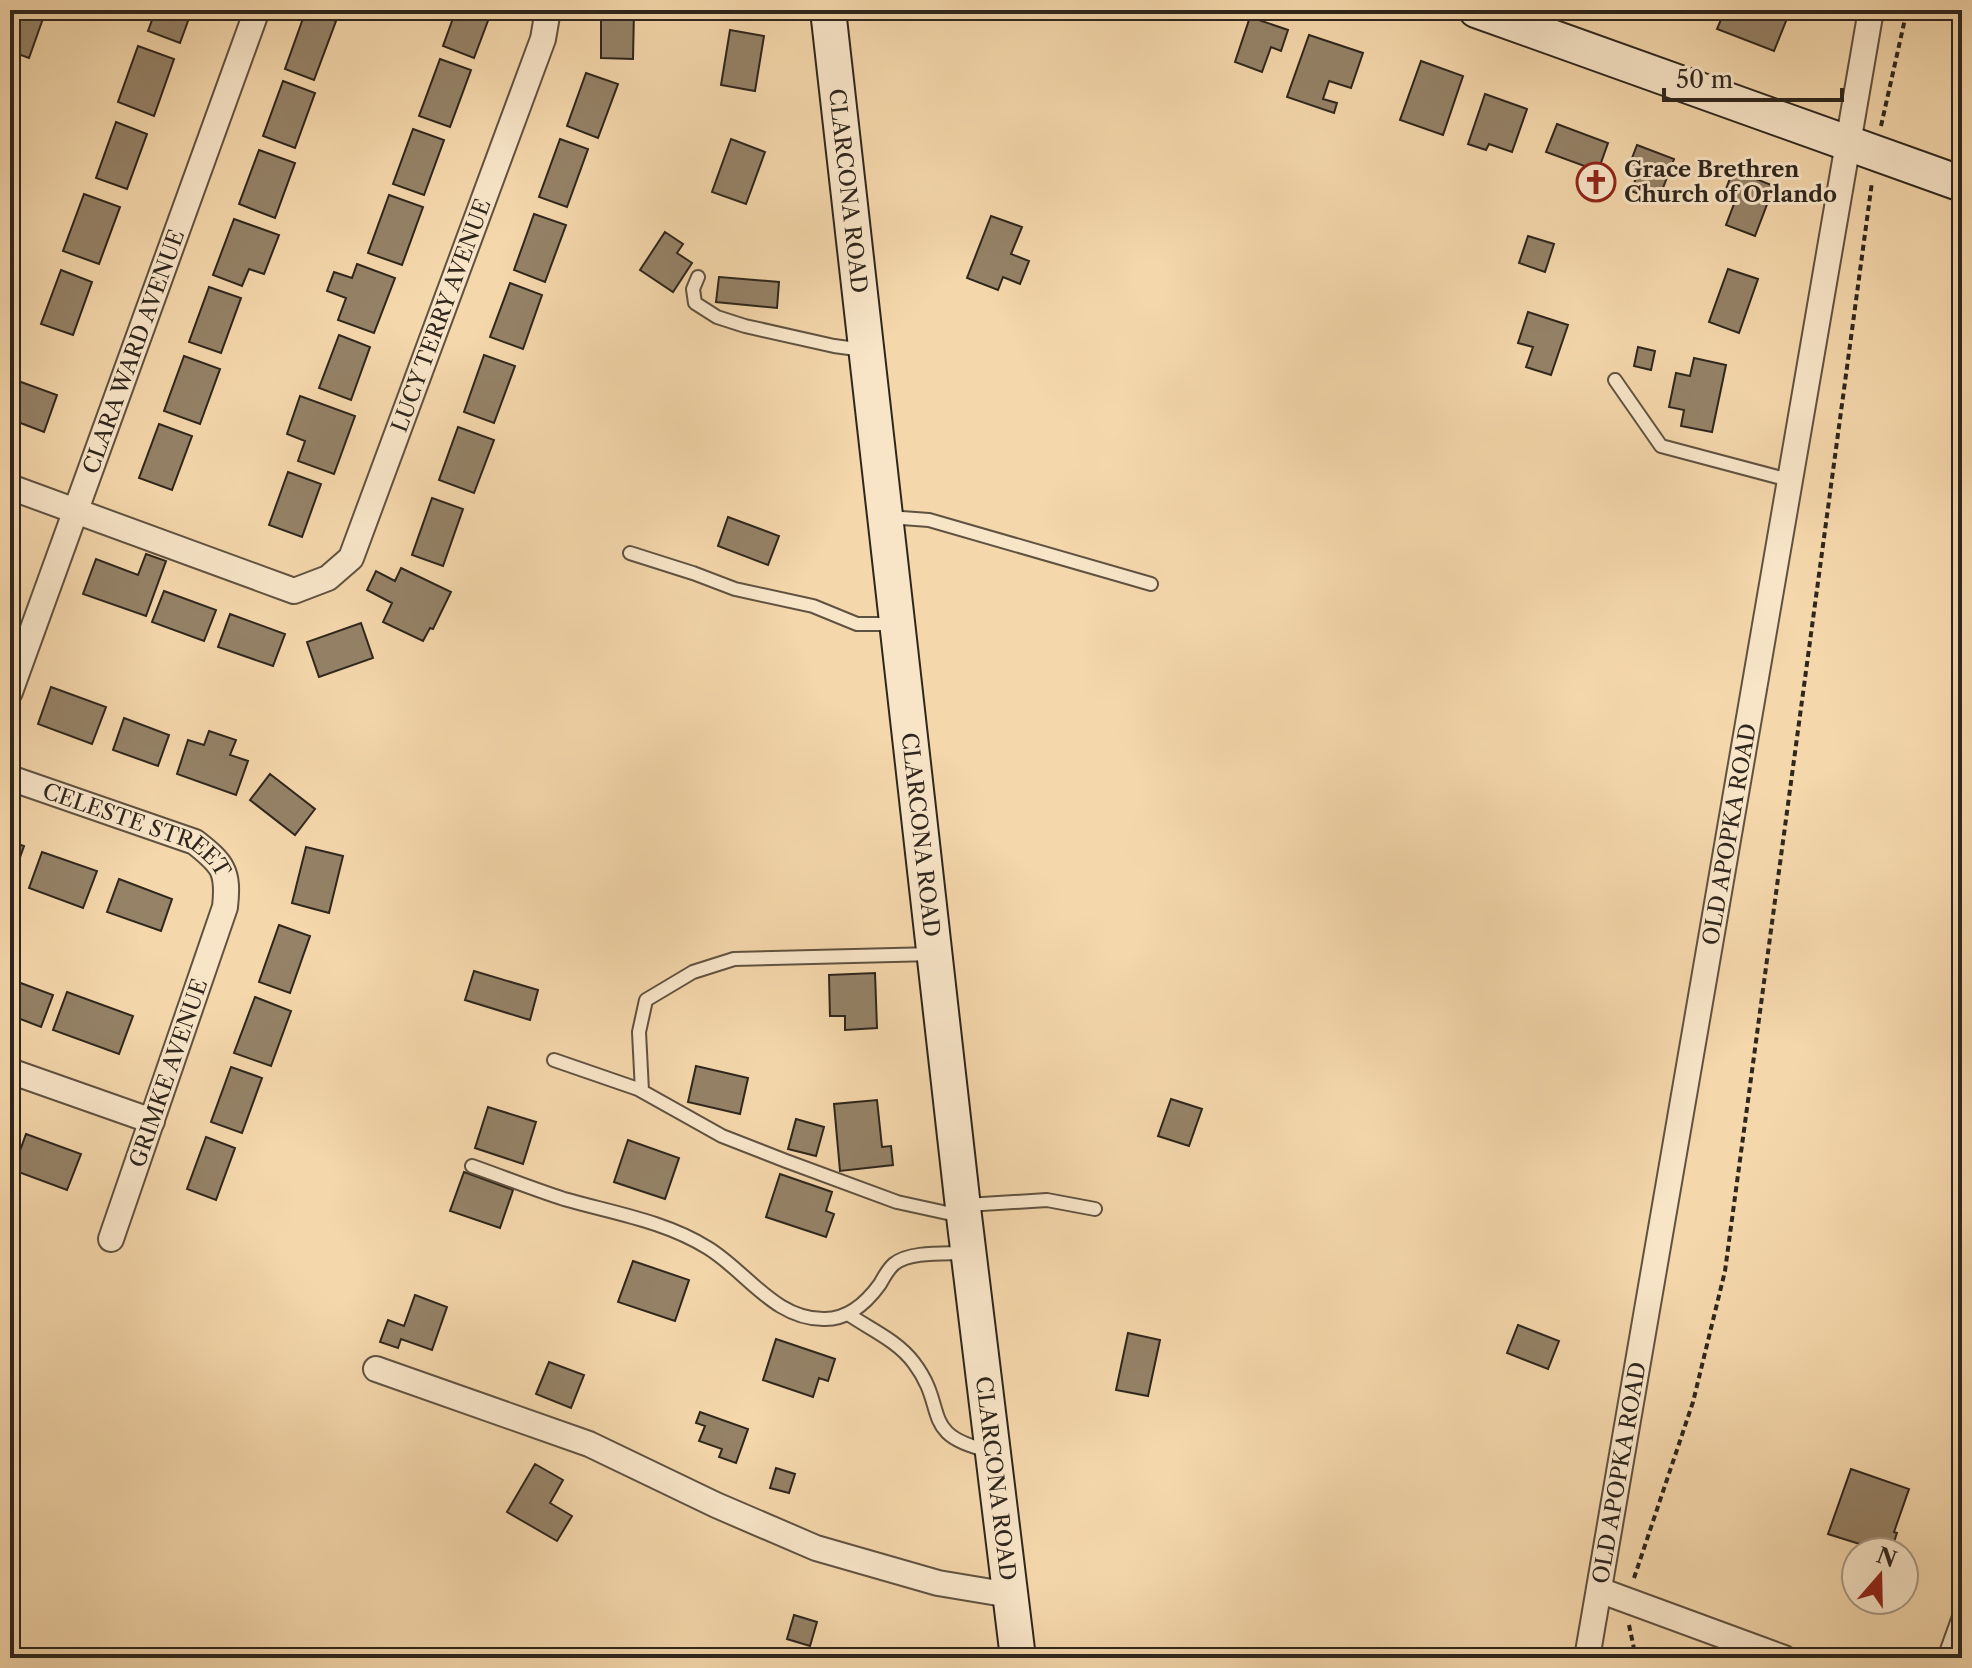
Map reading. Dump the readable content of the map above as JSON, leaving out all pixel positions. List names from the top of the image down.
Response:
{
  "streets": {
    "main road": ["CLARCONA ROAD"],
    "street": [
      "LUCY TERRY AVENUE",
      "CLARA WARD AVENUE",
      "OLD APOPKA ROAD",
      "CELESTE STREET",
      "GRIMKE AVENUE"
    ]
  },
  "crossings": [
    ["LUCY TERRY AVENUE", "CLARA WARD AVENUE"],
    ["CELESTE STREET", "GRIMKE AVENUE"]
  ],
  "places": {
    "church": ["Grace Brethren Church of Orlando"]
  },
  "scale_bar": "50 m",
  "north": "top"
}
